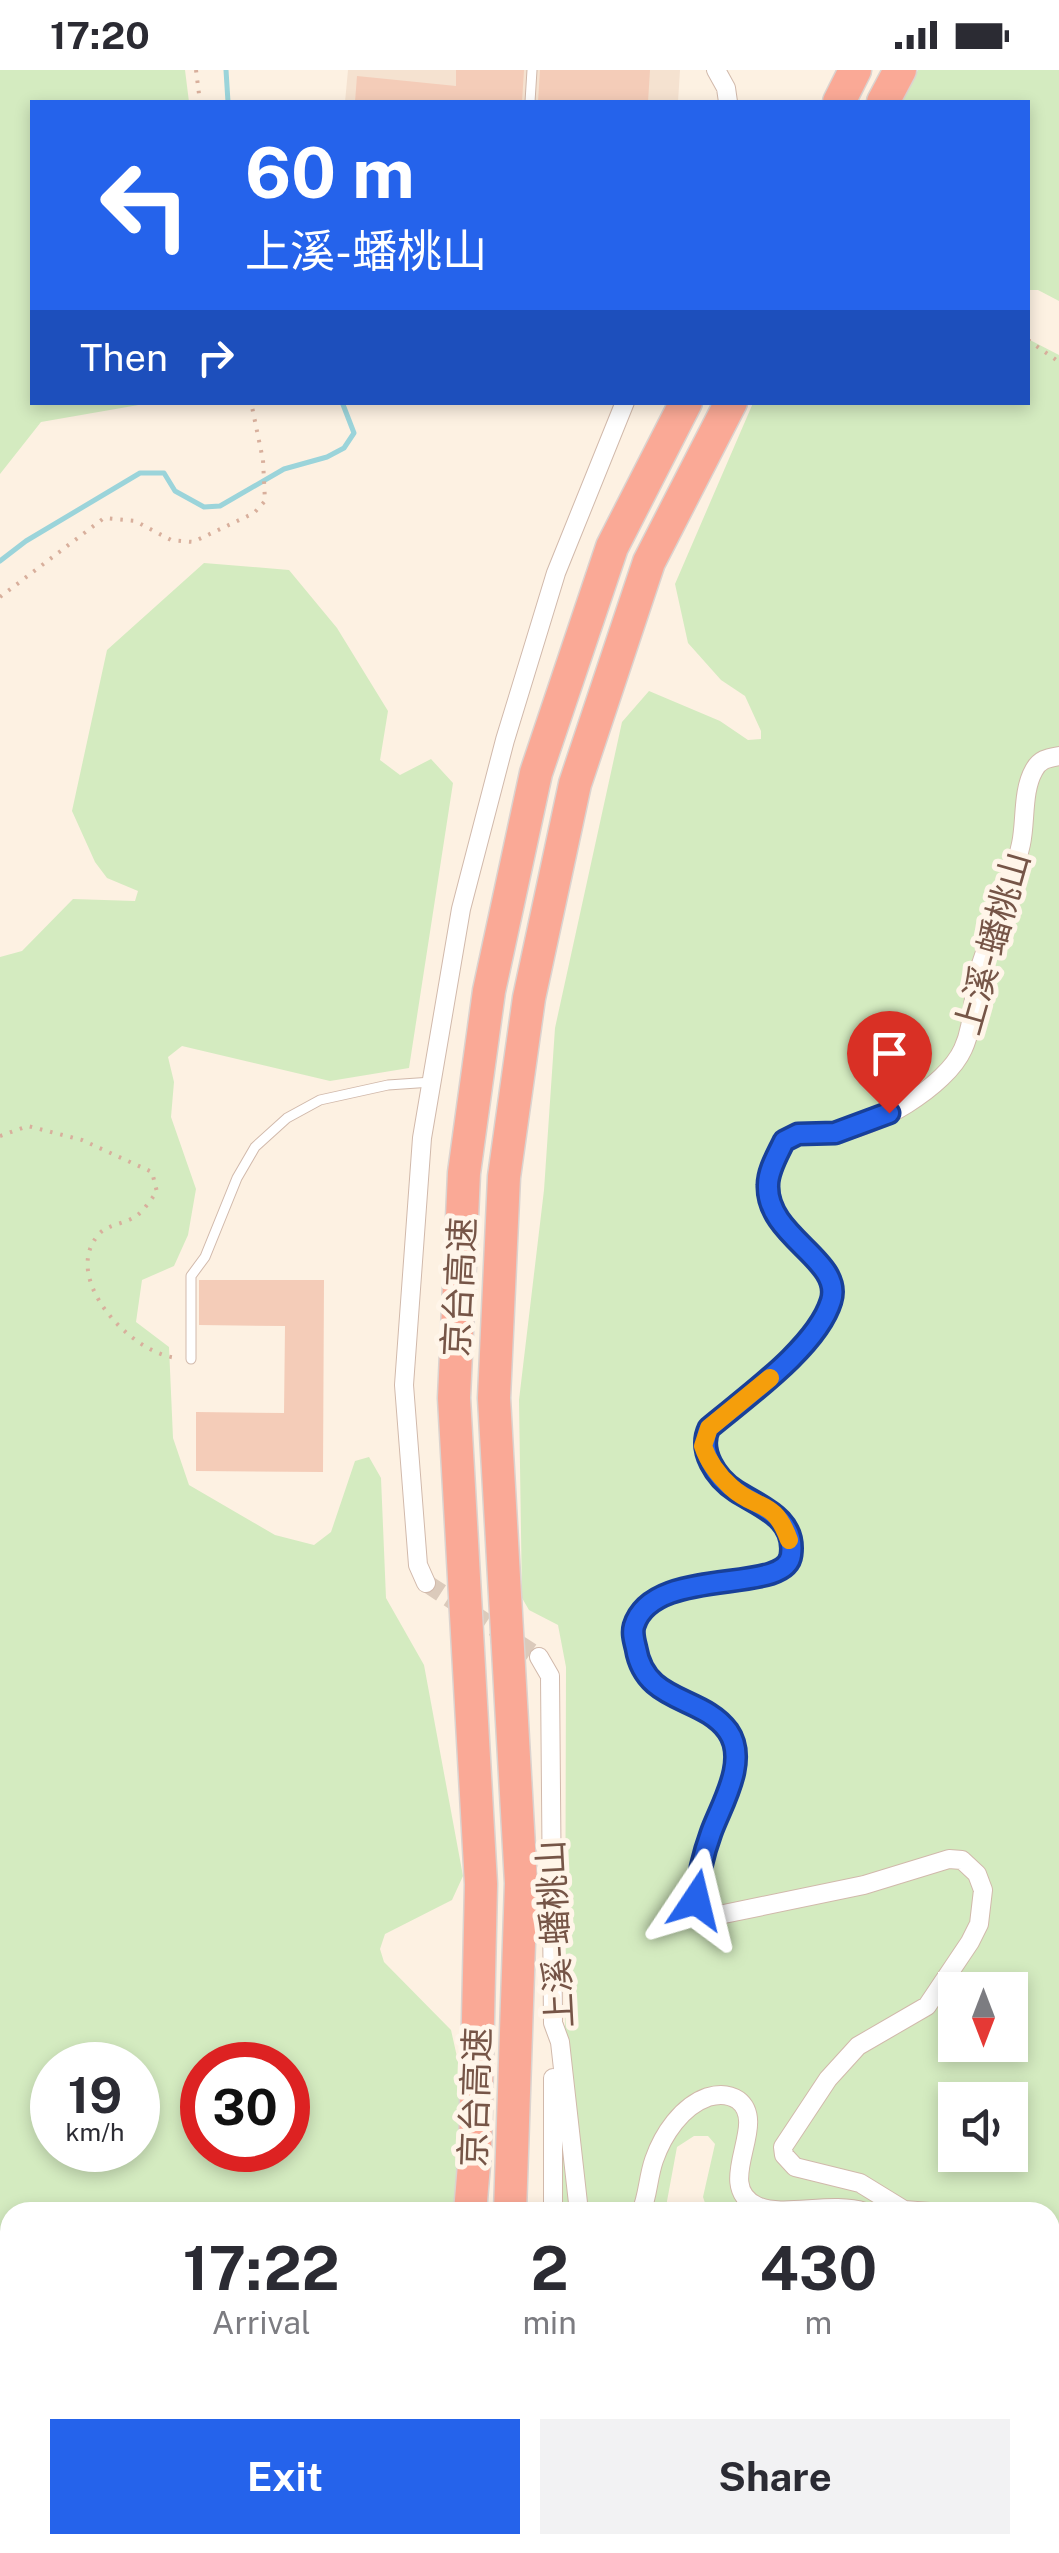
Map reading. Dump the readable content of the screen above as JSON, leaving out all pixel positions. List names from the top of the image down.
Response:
{
  "streets": {
    "highway": ["京台高速"],
    "street": ["上溪-蟠桃山"]
  },
  "north": "bottom",
  "page": {
    "status": "17:20",
    "turn": ["60 m", "上溪-蟠桃山"],
    "then": "Then",
    "speed": "19 km/h",
    "limit": "30",
    "eta": [
      "17:22",
      "Arrival",
      "2",
      "min",
      "430",
      "m"
    ],
    "buttons": ["Exit", "Share"]
  }
}
